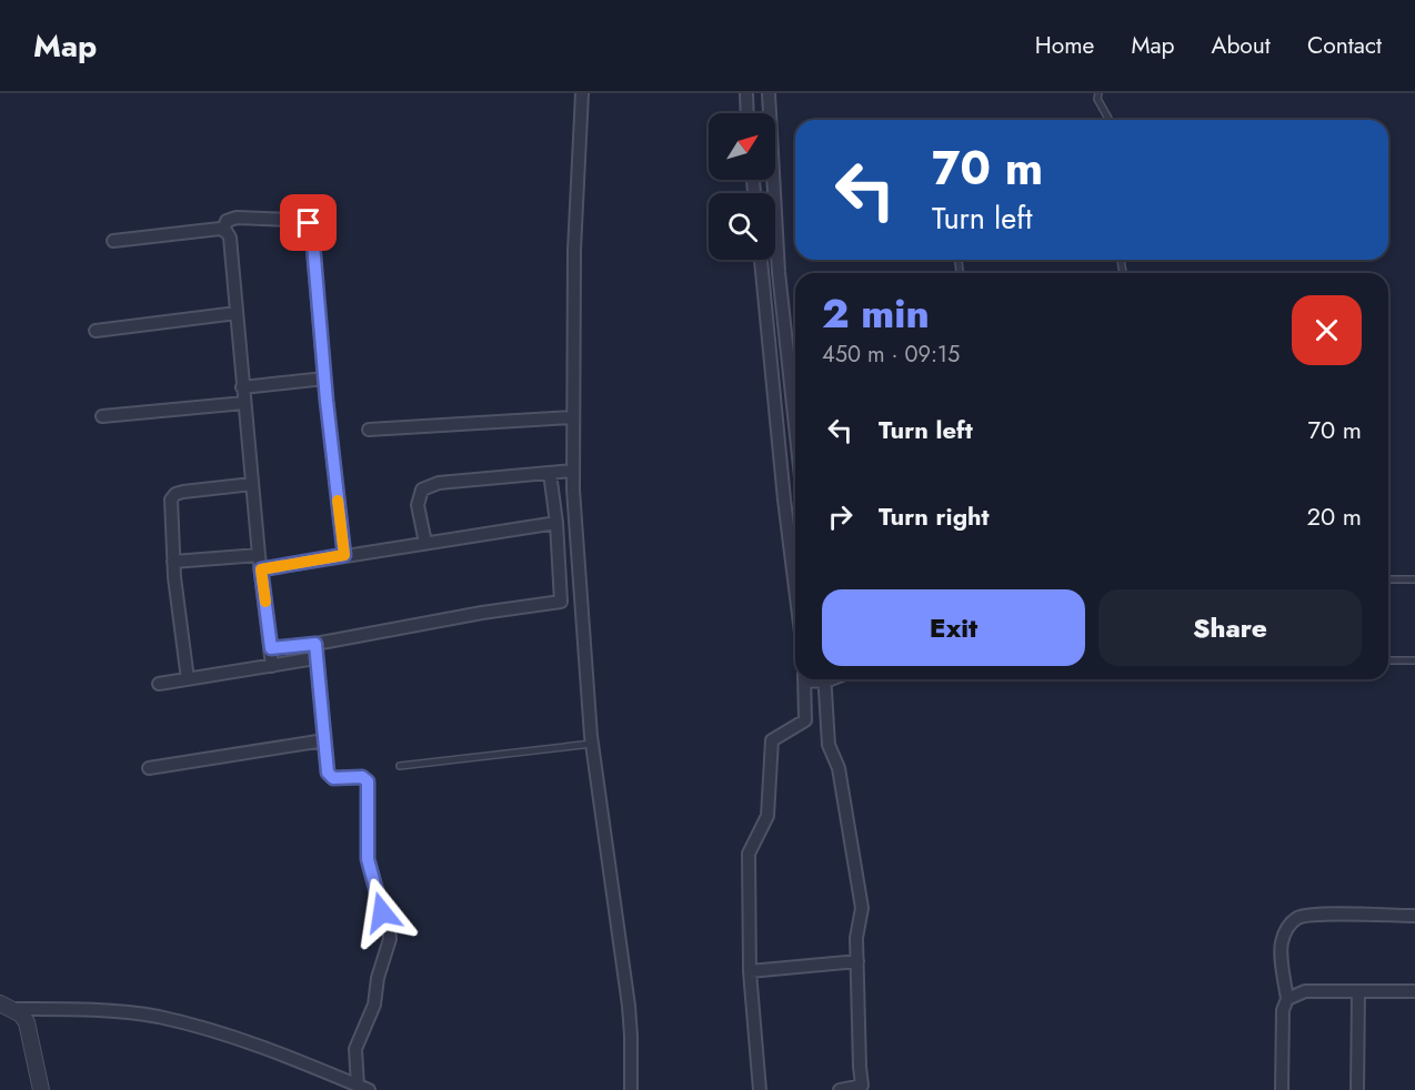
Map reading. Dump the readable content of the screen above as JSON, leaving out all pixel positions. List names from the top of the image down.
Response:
{
  "north": "top right",
  "page": {
    "header": "Map",
    "nav": [
      "Home",
      "Map",
      "About",
      "Contact"
    ],
    "turn": ["70 m", "Turn left"],
    "heading": ["2 min", "450 m · 09:15"],
    "list": [
      {
        "name": "Turn left",
        "value": "70 m"
      },
      {
        "name": "Turn right",
        "value": "20 m"
      }
    ],
    "buttons": ["Exit", "Share"]
  }
}
